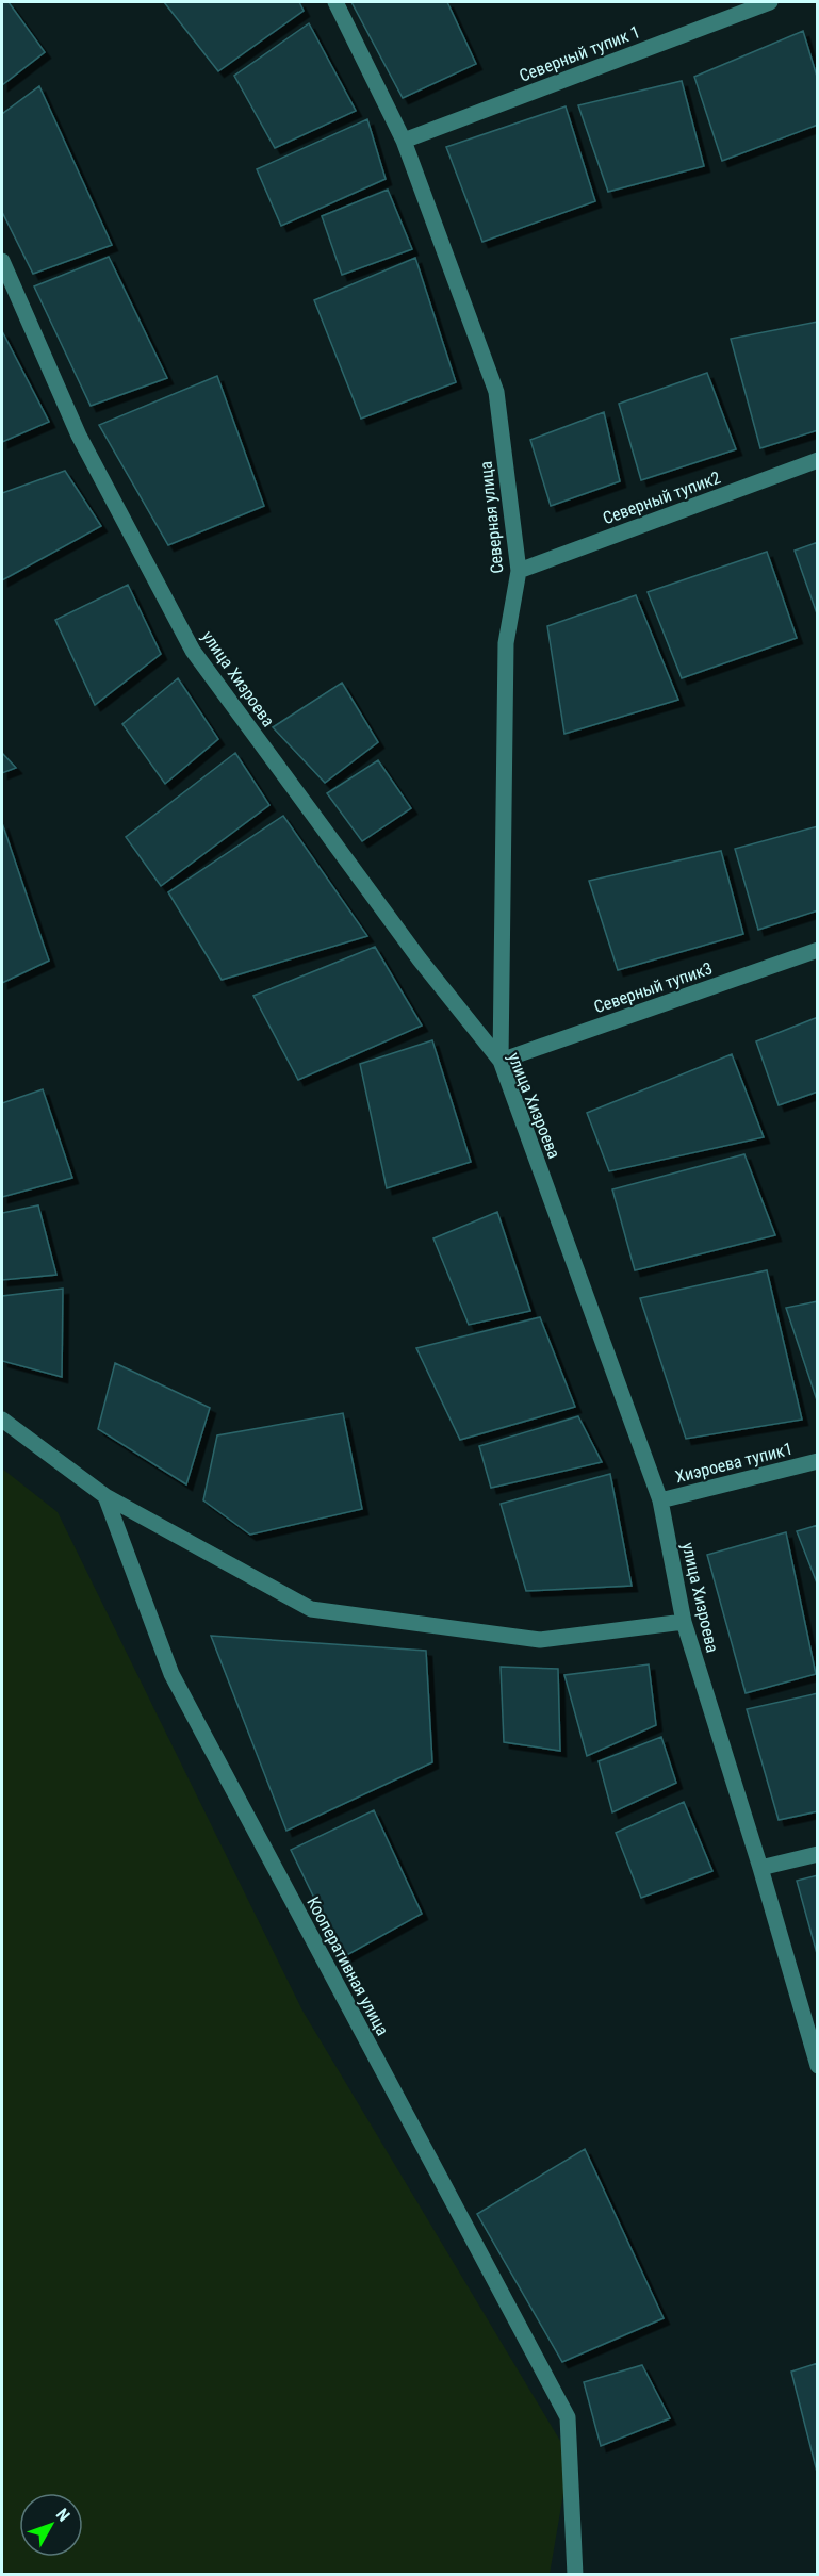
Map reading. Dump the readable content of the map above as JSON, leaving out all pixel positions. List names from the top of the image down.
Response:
{
  "streets": {
    "street": [
      "Северный тупик 1",
      "Северный тупик2",
      "Северная улица",
      "улица Хизроева",
      "Северный тупик3",
      "Хиэроева тупик1",
      "Кооперативная улица"
    ]
  },
  "crossings": [
    ["Северный тупик 1", "Северная улица"],
    ["Северный тупик2", "Северная улица"],
    ["Северная улица", "улица Хизроева"],
    ["Северная улица", "Северный тупик3"],
    ["улица Хизроева", "Северный тупик3"],
    ["улица Хизроева", "Хиэроева тупик1"]
  ],
  "north": "top right"
}
